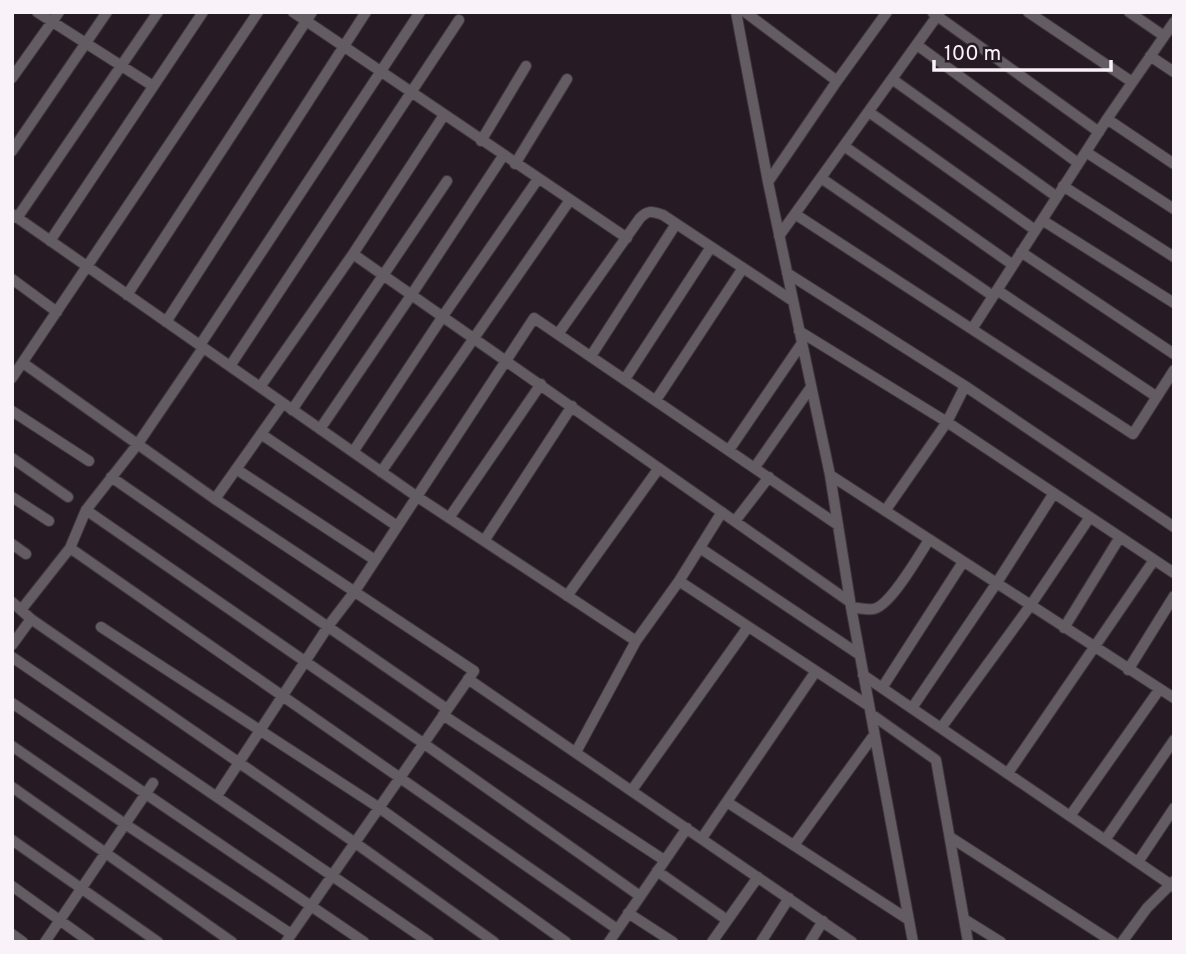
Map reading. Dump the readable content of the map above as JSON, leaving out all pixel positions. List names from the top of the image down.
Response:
{
  "scale_bar": "100 m"
}
